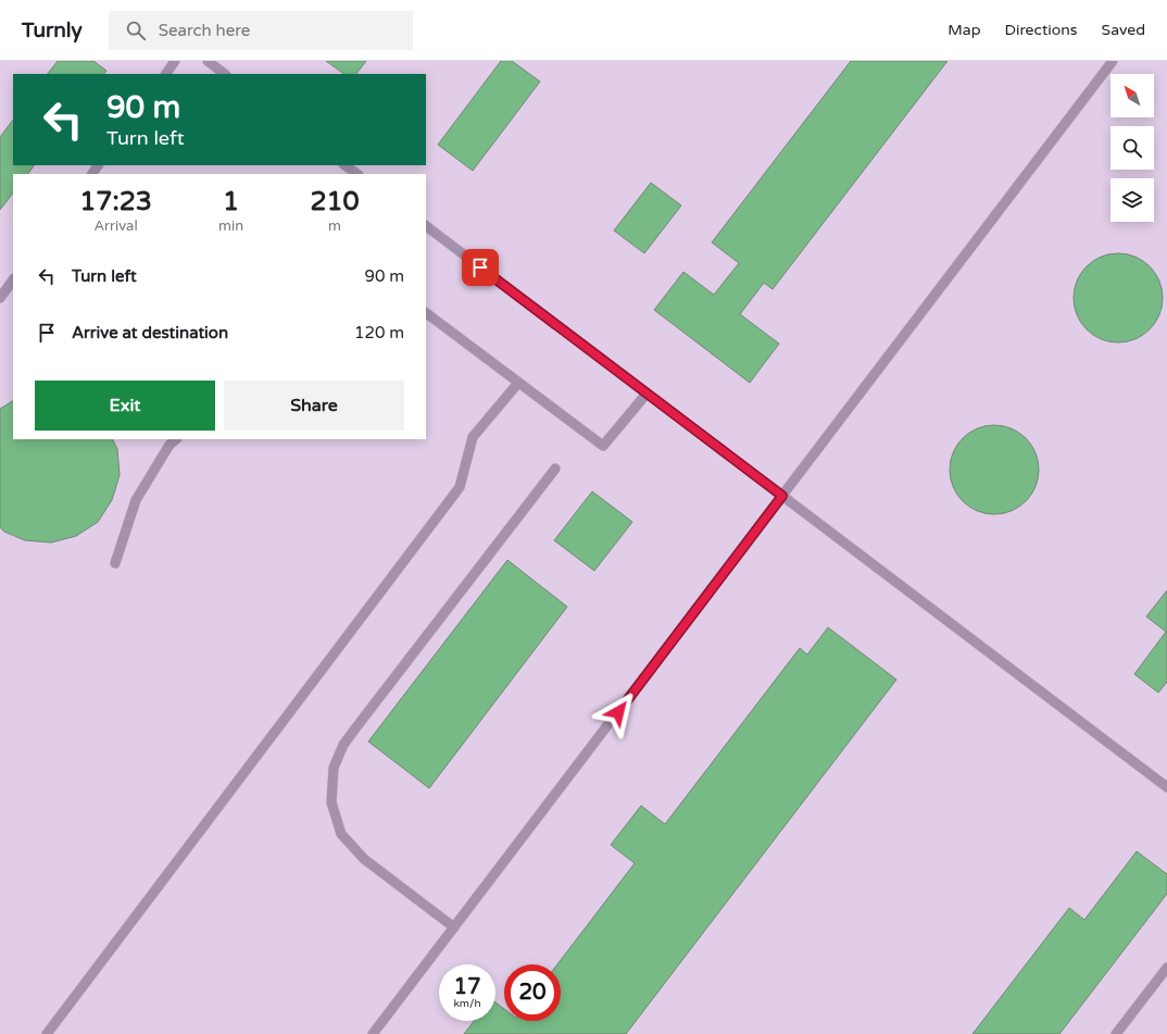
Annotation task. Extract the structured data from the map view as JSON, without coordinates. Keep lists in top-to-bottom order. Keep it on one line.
{"north":"top left","page":{"header":"Turnly","search":"Search here","nav":["Map","Directions","Saved"],"turn":["90 m","Turn left"],"eta":["17:23","Arrival","1","min","210","m"],"list":[{"name":"Turn left","value":"90 m"},{"name":"Arrive at destination","value":"120 m"}],"buttons":["Exit","Share"],"speed":"17 km/h","limit":"20"}}
